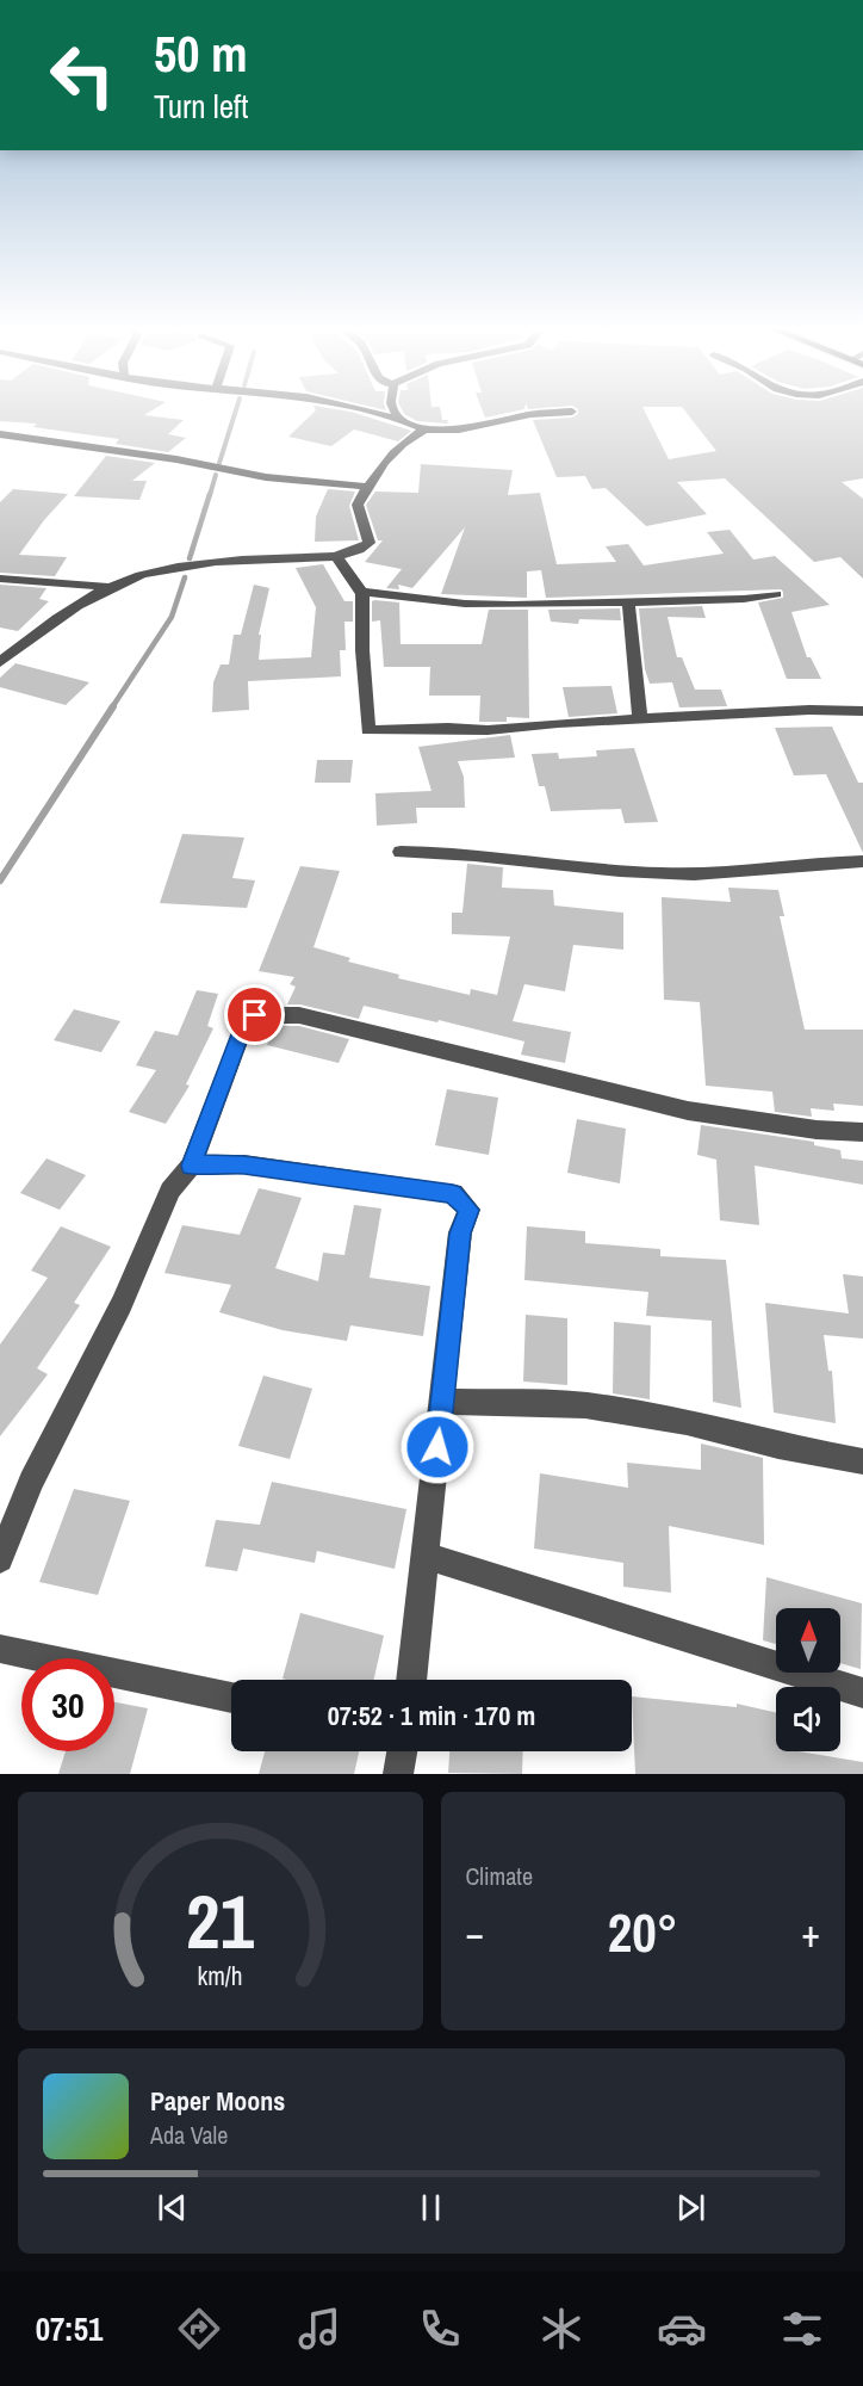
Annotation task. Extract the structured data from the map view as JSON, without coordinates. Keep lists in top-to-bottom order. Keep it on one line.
{"north":"top","page":{"turn":["50 m","Turn left"],"limit":"30","trip":"07:52 · 1 min · 170 m","tile":"Climate","heat":["−","20°","+"],"song":["Paper Moons","Ada Vale"],"tabs":"07:51","gauge":["21","km/h"]}}
